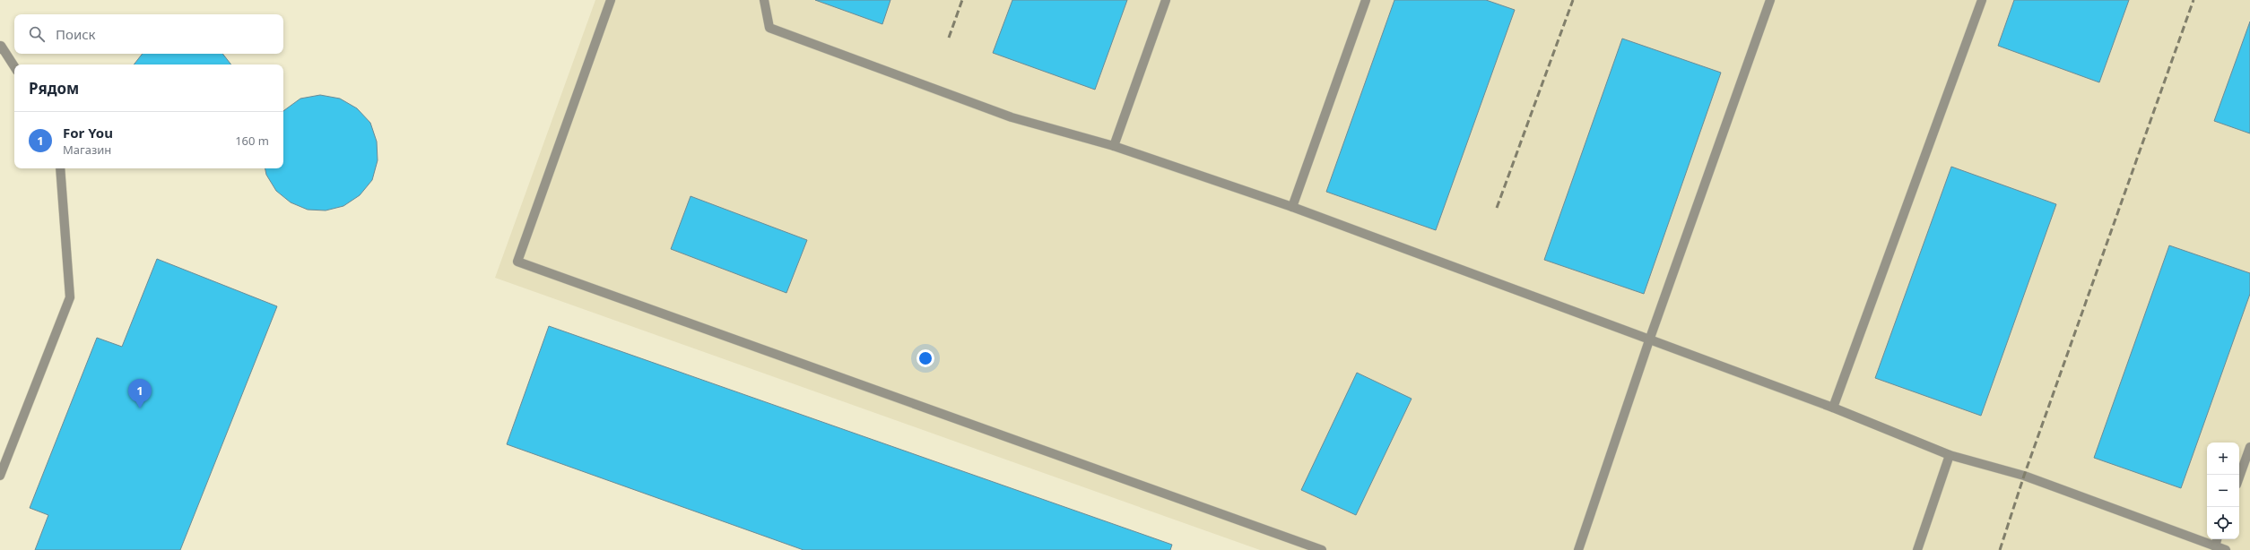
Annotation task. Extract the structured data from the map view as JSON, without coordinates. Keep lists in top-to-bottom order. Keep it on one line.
{"page":{"search":"Поиск","heading":"Рядом","list":[{"mark":"1","name":"For You","note":"Магазин","value":"160 m"}],"pins":"1","map_buttons":["+","−"]}}
